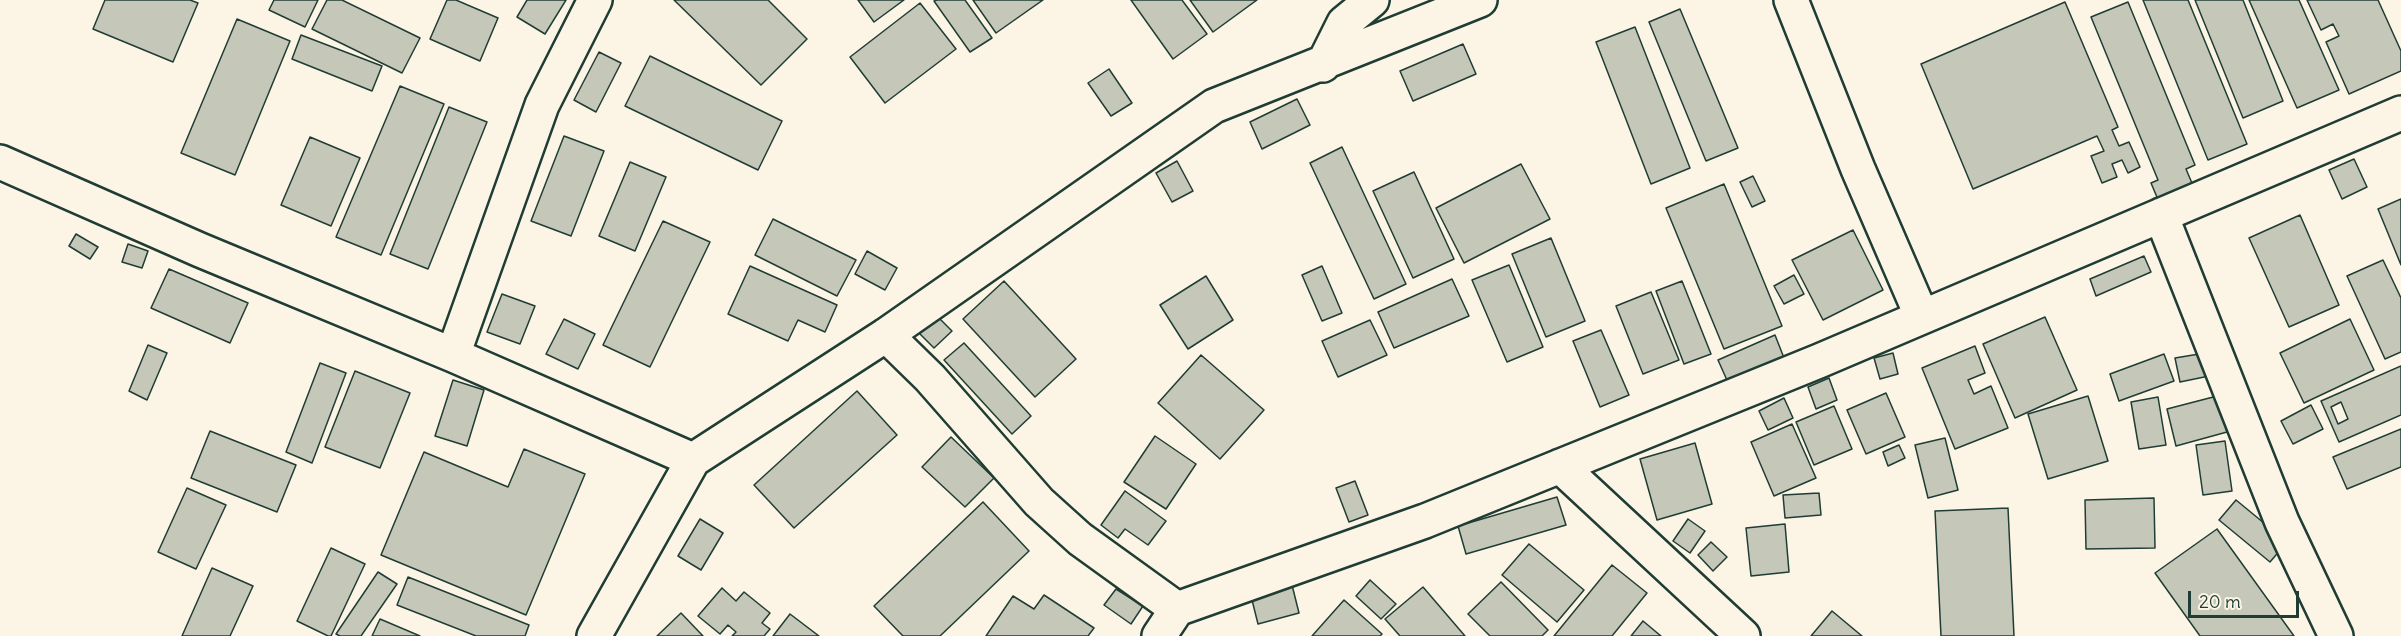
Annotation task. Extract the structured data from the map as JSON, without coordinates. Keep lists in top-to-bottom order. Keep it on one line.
{"scale_bar":"20 m"}
